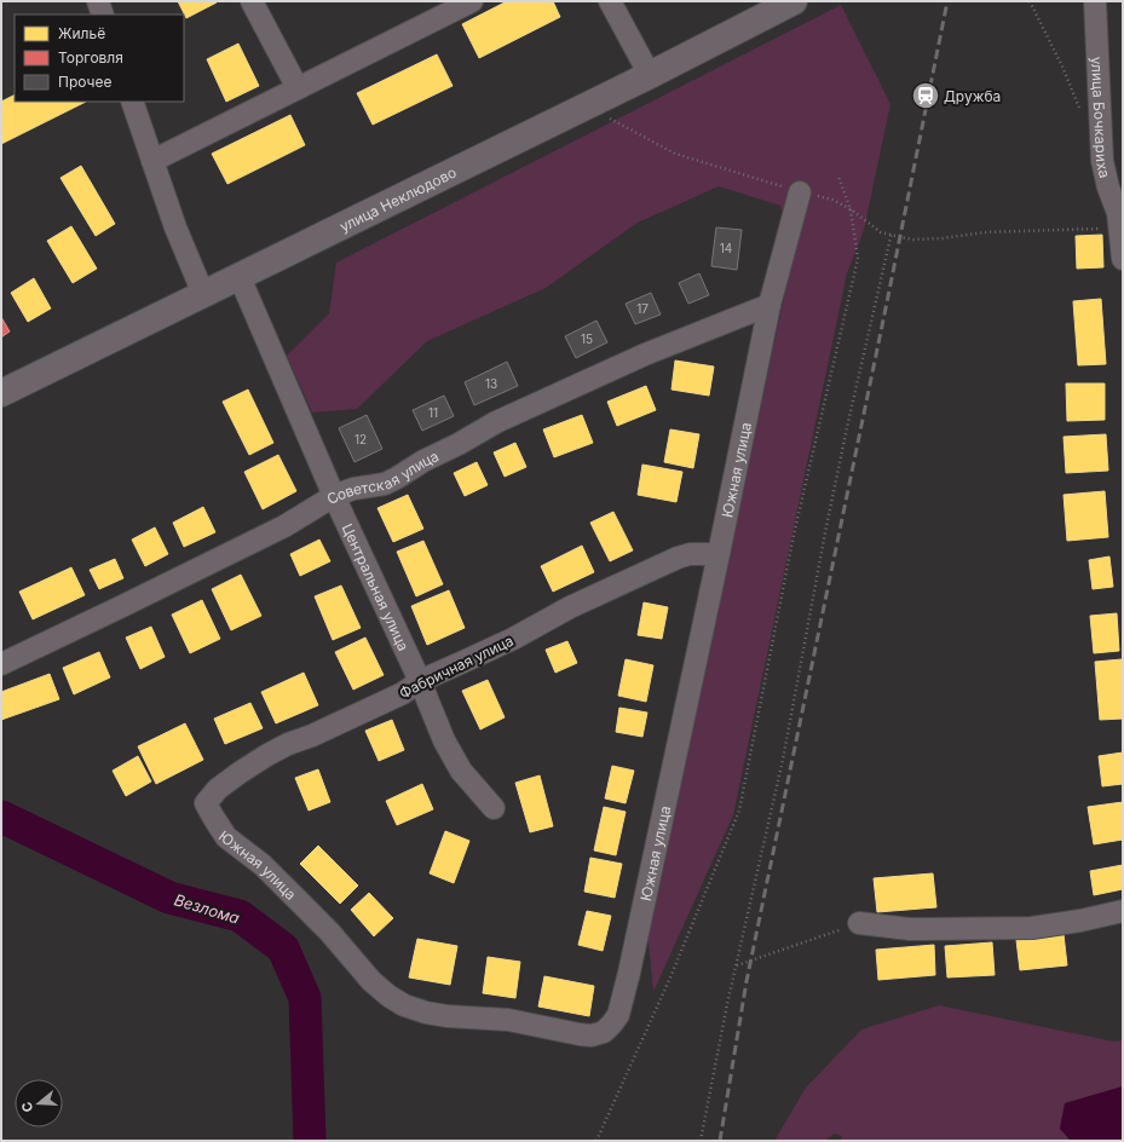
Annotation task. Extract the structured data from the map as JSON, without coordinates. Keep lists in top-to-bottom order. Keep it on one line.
{"streets":{"main road":["улица Неклюдово"],"street":["улица Бочкариха","Южная улица","Советская улица","Центральная улица","Фабричная улица"]},"crossings":[["улица Неклюдово","Центральная улица"],["Южная улица","Советская улица"],["Южная улица","Фабричная улица"],["Советская улица","Центральная улица"],["Центральная улица","Фабричная улица"]],"water":["Везлома"],"places":{"station":["Дружба"]},"house_numbers":["14","17","15","13","11","12"],"legend":["Жильё","Торговля","Прочее"],"north":"left"}
